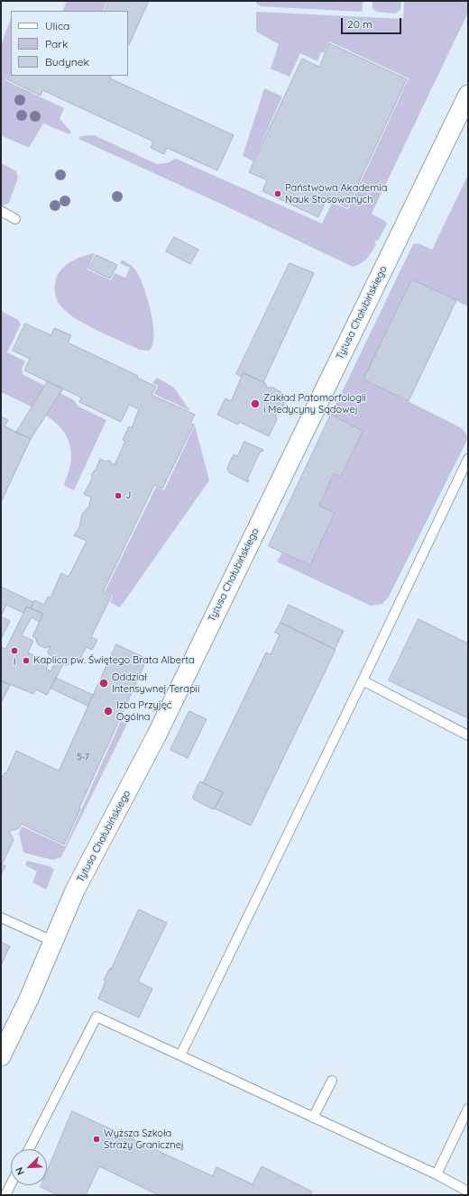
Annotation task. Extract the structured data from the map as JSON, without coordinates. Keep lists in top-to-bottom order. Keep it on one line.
{"streets":{"street":["Tytusa Chałubińskiego"]},"places":["Państwowa Akademia Nauk Stosowanych","Zakład Patomorfologii i Medycyny Sądowej","J","I","Kaplica pw. Świętego Brata Alberta","Oddział Intensywnej Terapii","Izba Przyjęć Ogólna","Wyższa Szkoła Straży Granicznej"],"house_numbers":["5-7"],"legend":["Ulica","Park","Budynek"],"scale_bar":"20 m","north":"bottom left"}
